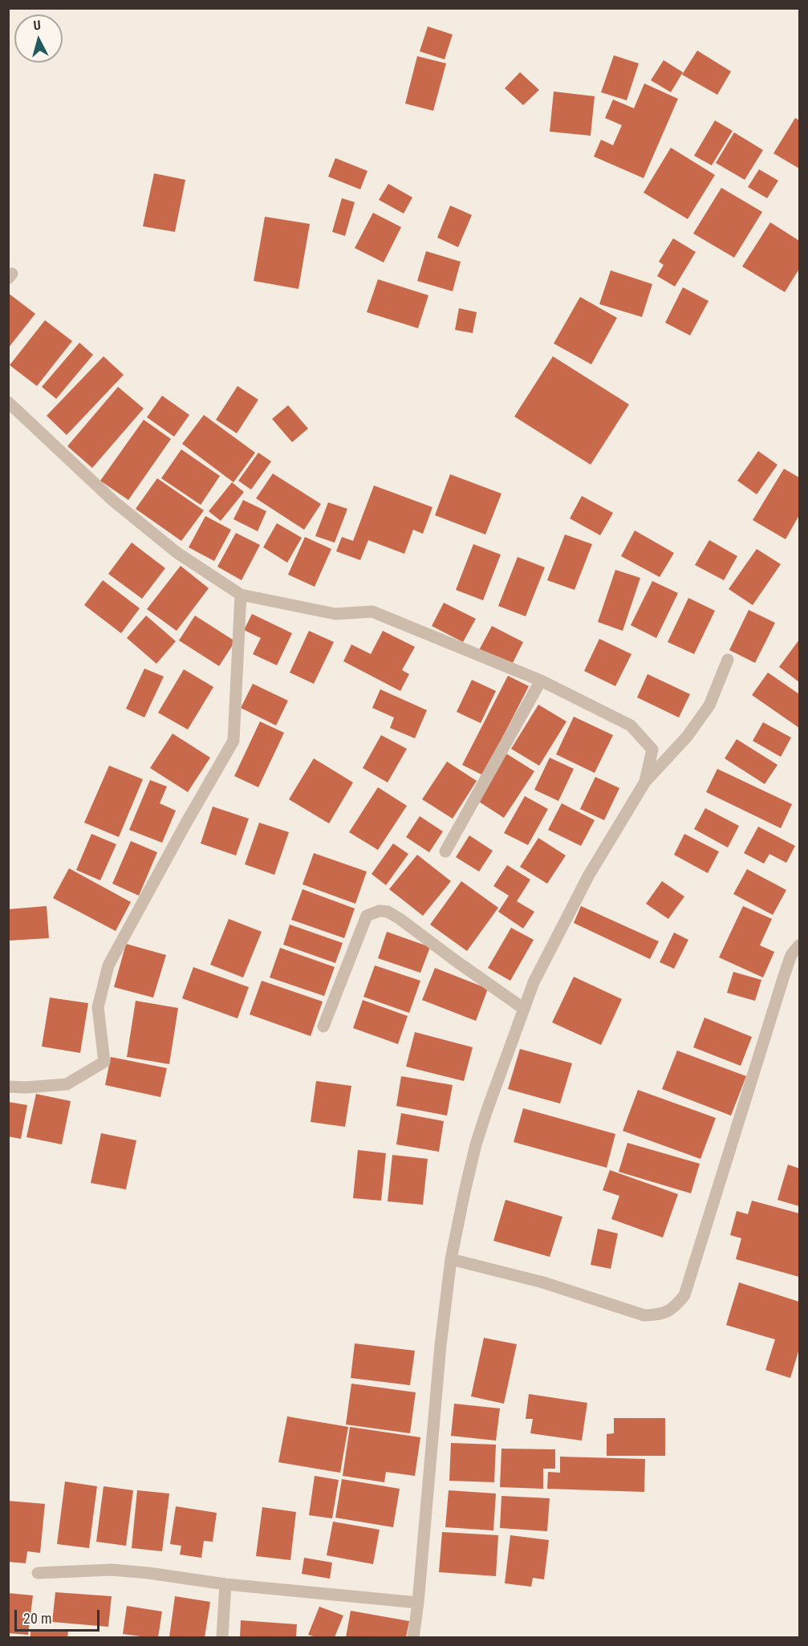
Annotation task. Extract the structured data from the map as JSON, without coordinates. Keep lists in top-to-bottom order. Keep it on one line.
{"scale_bar":"20 m","north":"top"}
